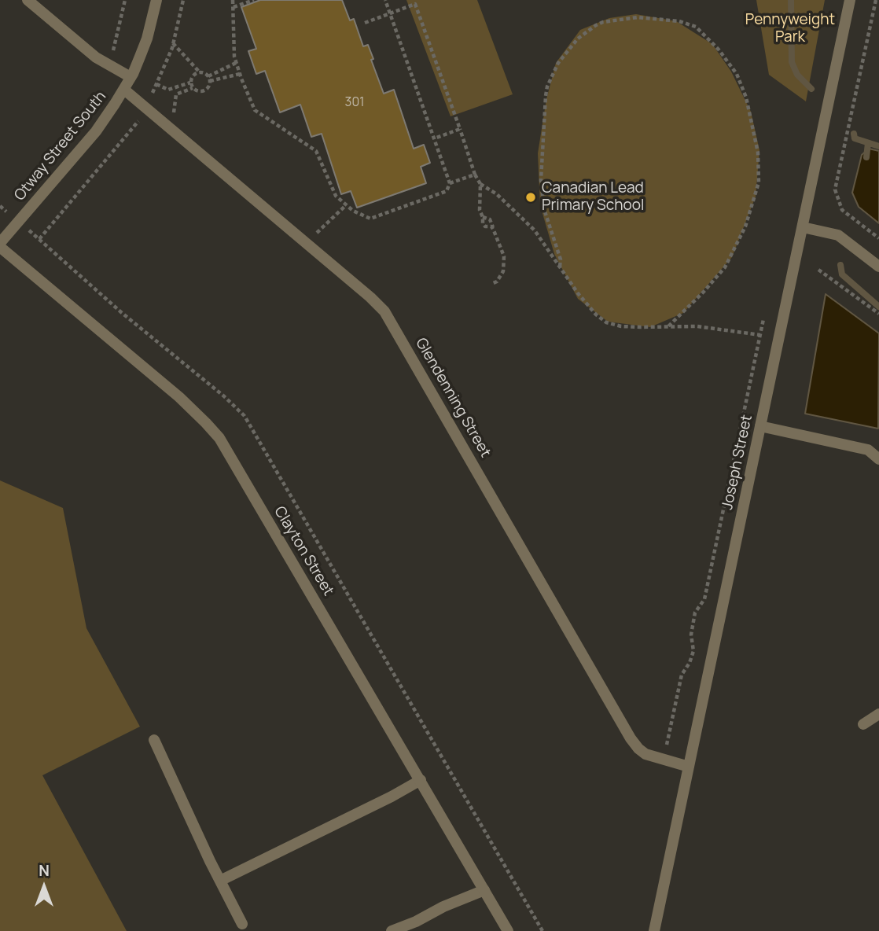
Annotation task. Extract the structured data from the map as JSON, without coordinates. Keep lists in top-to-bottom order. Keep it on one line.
{"streets":{"street":["Otway Street South","Glendenning Street","Joseph Street","Clayton Street"]},"crossings":[["Otway Street South","Glendenning Street"],["Otway Street South","Clayton Street"],["Glendenning Street","Joseph Street"]],"parks":["Pennyweight Park"],"places":["Canadian Lead Primary School"],"house_numbers":["301"],"north":"top"}
